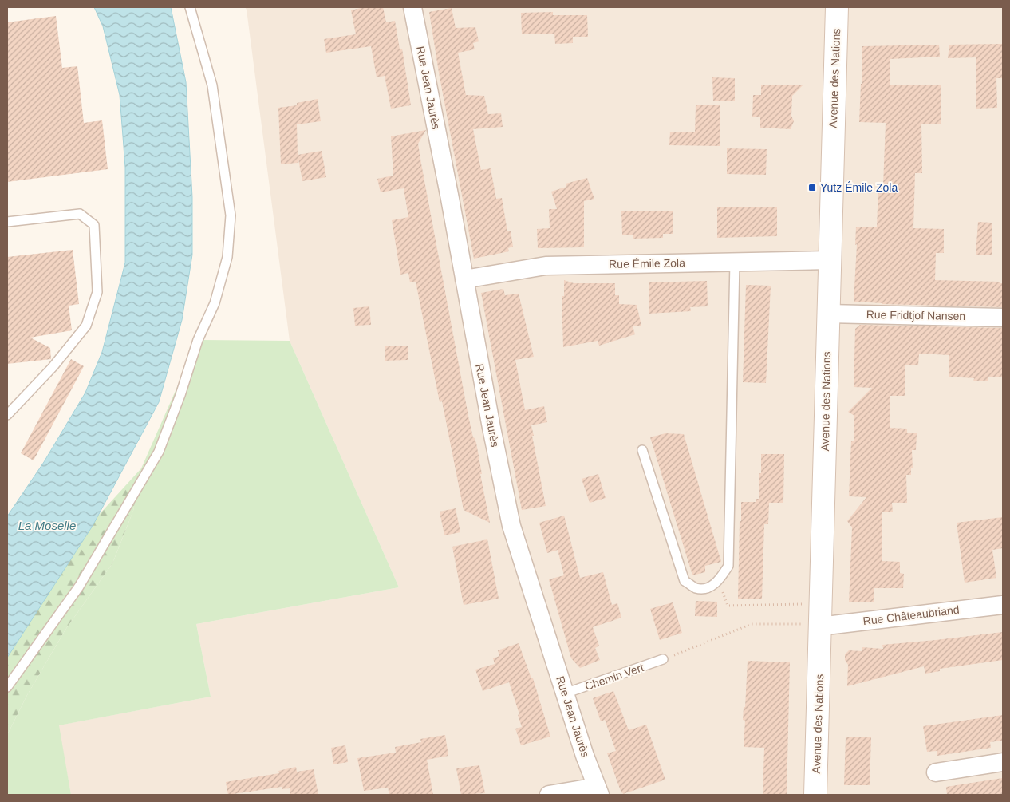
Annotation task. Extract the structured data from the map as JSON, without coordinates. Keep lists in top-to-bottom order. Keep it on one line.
{"streets":{"main road":["Avenue des Nations"],"street":["Rue Jean Jaurès","Rue Émile Zola","Rue Fridtjof Nansen","Rue Châteaubriand"],"lane":["Chemin Vert"]},"crossings":[["Avenue des Nations","Rue Émile Zola"],["Avenue des Nations","Rue Fridtjof Nansen"],["Avenue des Nations","Rue Châteaubriand"],["Rue Jean Jaurès","Rue Émile Zola"],["Rue Jean Jaurès","Chemin Vert"]],"water":["La Moselle"],"places":{"transit":["Yutz Émile Zola"]}}
